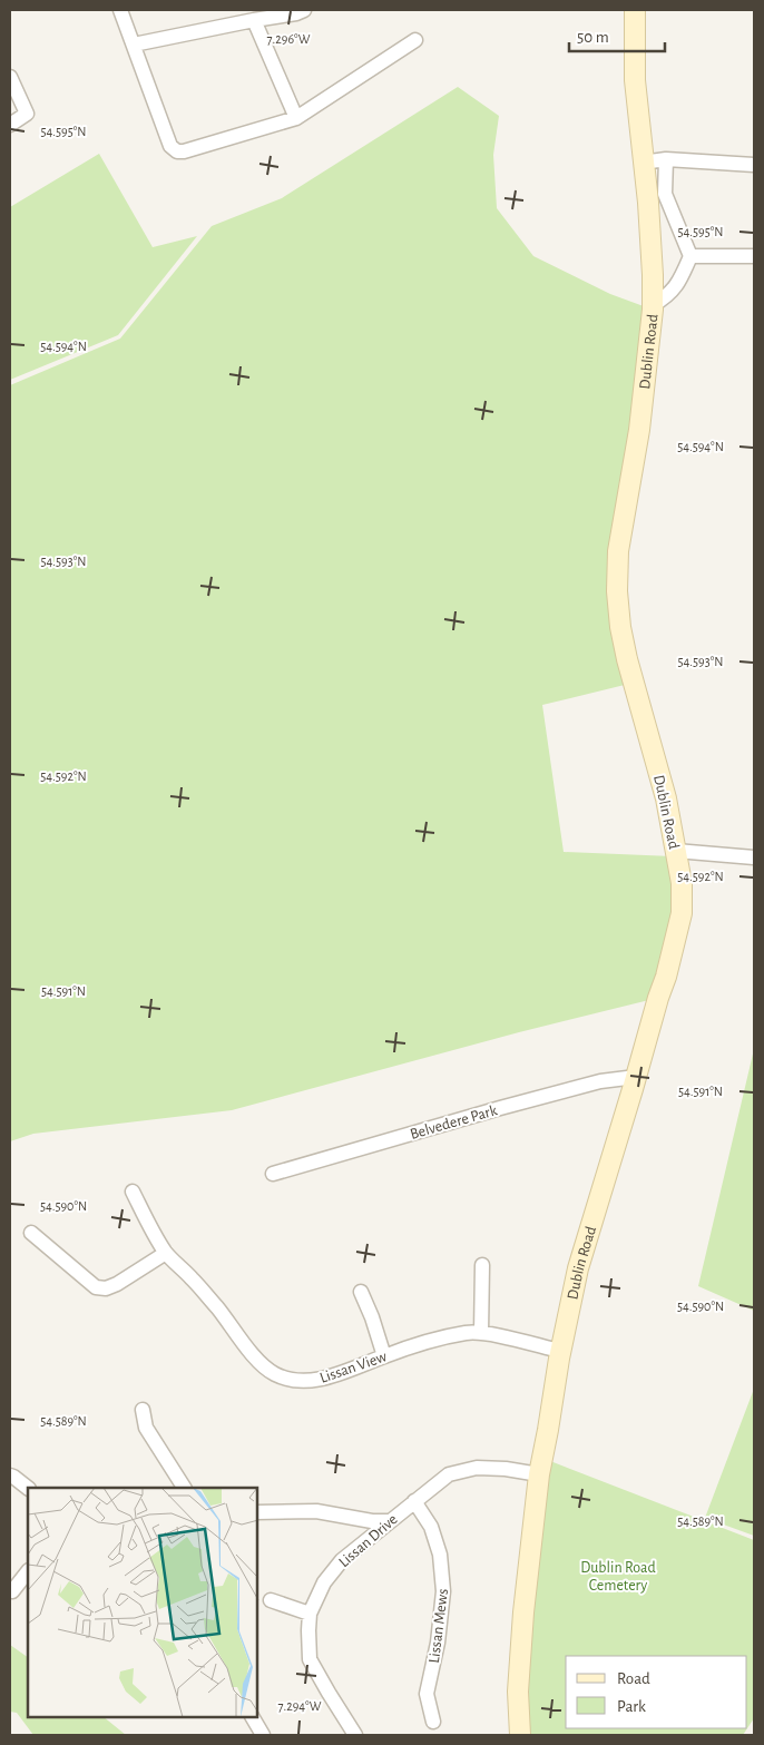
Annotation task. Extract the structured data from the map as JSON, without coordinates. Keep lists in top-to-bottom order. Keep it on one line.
{"streets":{"street":["Dublin Road","Belvedere Park","Lissan View","Lissan Drive","Lissan Mews"]},"crossings":[["Dublin Road","Belvedere Park"],["Dublin Road","Lissan View"],["Dublin Road","Lissan Drive"],["Lissan Drive","Lissan Mews"]],"parks":["Dublin Road Cemetery"],"legend":["Road","Park"],"scale_bar":"50 m","coordinates":["7.296°W","54.595°N","54.594°N","54.593°N","54.592°N","54.591°N","54.590°N","54.589°N","7.294°W"]}
